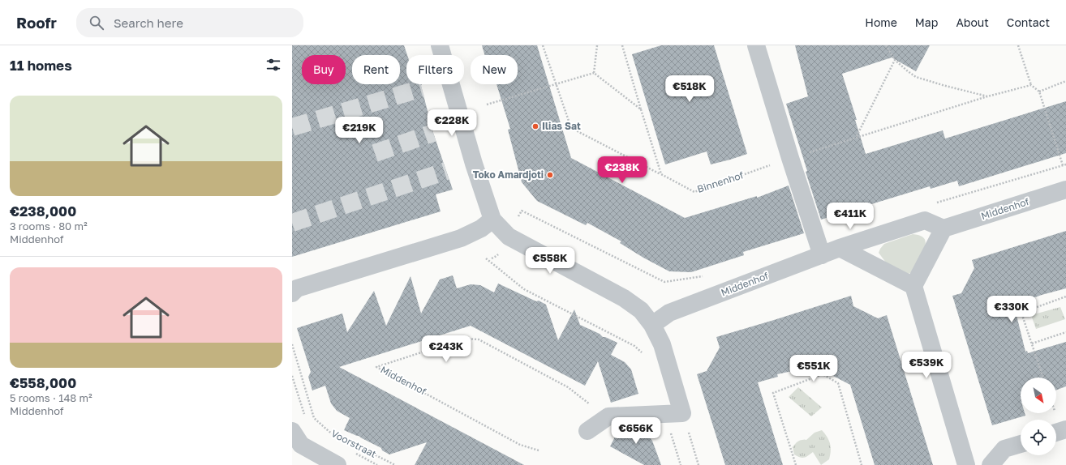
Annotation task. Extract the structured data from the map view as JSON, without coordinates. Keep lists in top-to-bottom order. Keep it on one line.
{"streets":{"street":["Middenhof"],"path":["Binnenhof","Voorstraat"]},"places":["Ilias Sat","Toko Amardjoti"],"north":"bottom right","page":{"header":"Roofr","search":"Search here","nav":["Home","Map","About","Contact"],"heading":"11 homes","chip":["Buy","Rent","Filters","New"],"price":["€518K","€228K","€219K","€238K","€411K","€558K","€330K","€243K","€539K","€551K","€656K"],"list":[{"name":"€238,000","note":"3 rooms · 80 m² · Middenhof"},{"name":"€558,000","note":"5 rooms · 148 m² · Middenhof"}]}}
